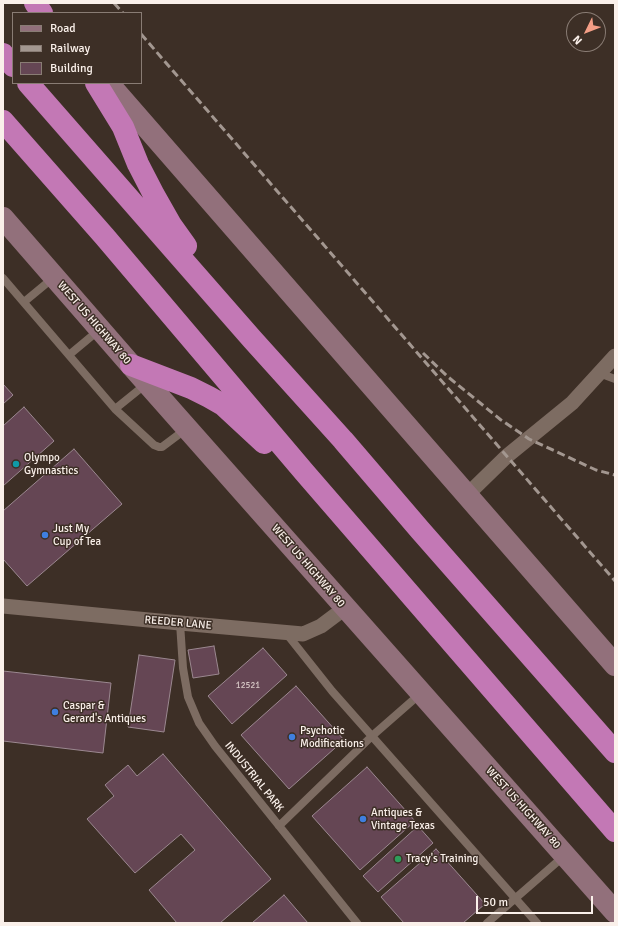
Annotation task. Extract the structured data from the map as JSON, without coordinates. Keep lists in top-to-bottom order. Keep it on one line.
{"streets":{"main road":["WEST US HIGHWAY 80"],"street":["REEDER LANE"],"lane":["INDUSTRIAL PARK"]},"crossings":[["WEST US HIGHWAY 80","REEDER LANE"],["REEDER LANE","INDUSTRIAL PARK"]],"places":["Olympo Gymnastics","Just My Cup of Tea","Caspar & Gerard's Antiques","Psychotic Modifications","Antiques & Vintage Texas","Tracy's Training"],"house_numbers":["12521"],"legend":["Road","Railway","Building"],"scale_bar":"50 m","north":"bottom left"}
